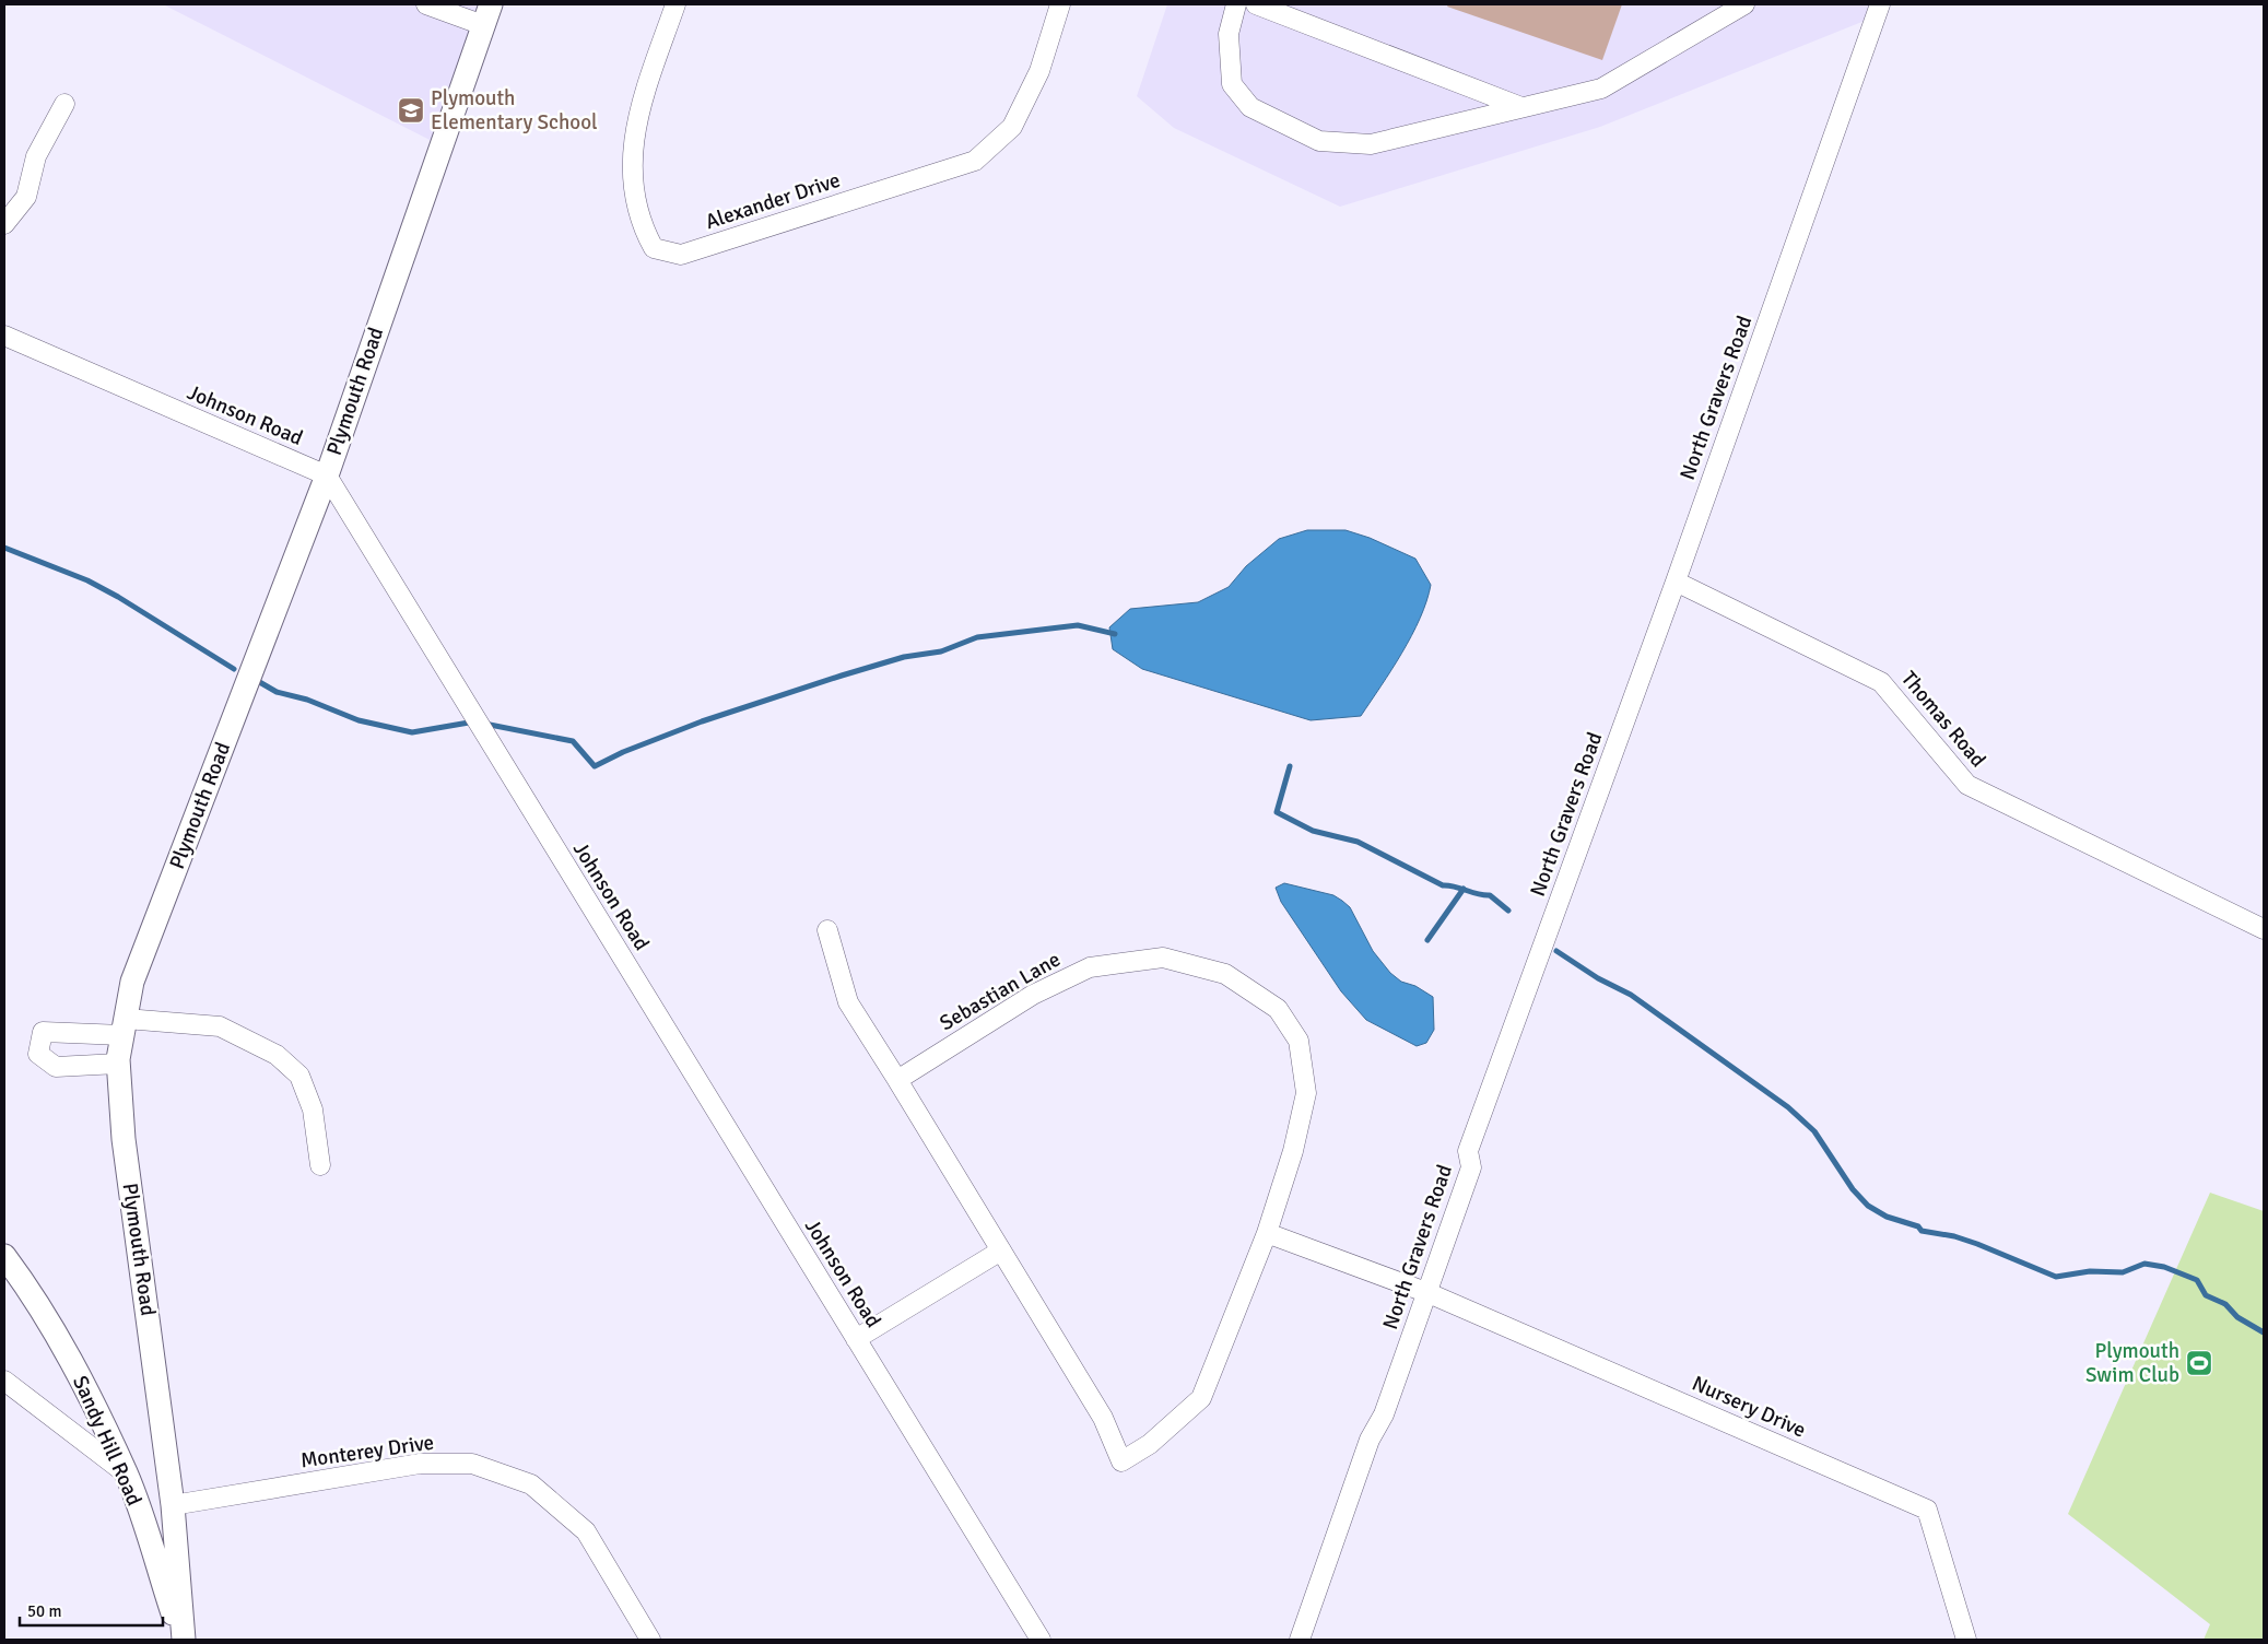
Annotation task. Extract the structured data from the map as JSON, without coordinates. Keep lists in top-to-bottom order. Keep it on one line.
{"streets":{"main road":["Plymouth Road","Sandy Hill Road"],"street":["Alexander Drive","North Gravers Road","Johnson Road","Thomas Road","Sebastian Lane","Nursery Drive","Monterey Drive"]},"crossings":[["Plymouth Road","Johnson Road"],["Plymouth Road","Sandy Hill Road"],["Plymouth Road","Monterey Drive"],["North Gravers Road","Thomas Road"],["North Gravers Road","Nursery Drive"]],"places":{"school or university":["Plymouth Elementary School"],"sports":["Plymouth Swim Club"]},"scale_bar":"50 m"}
